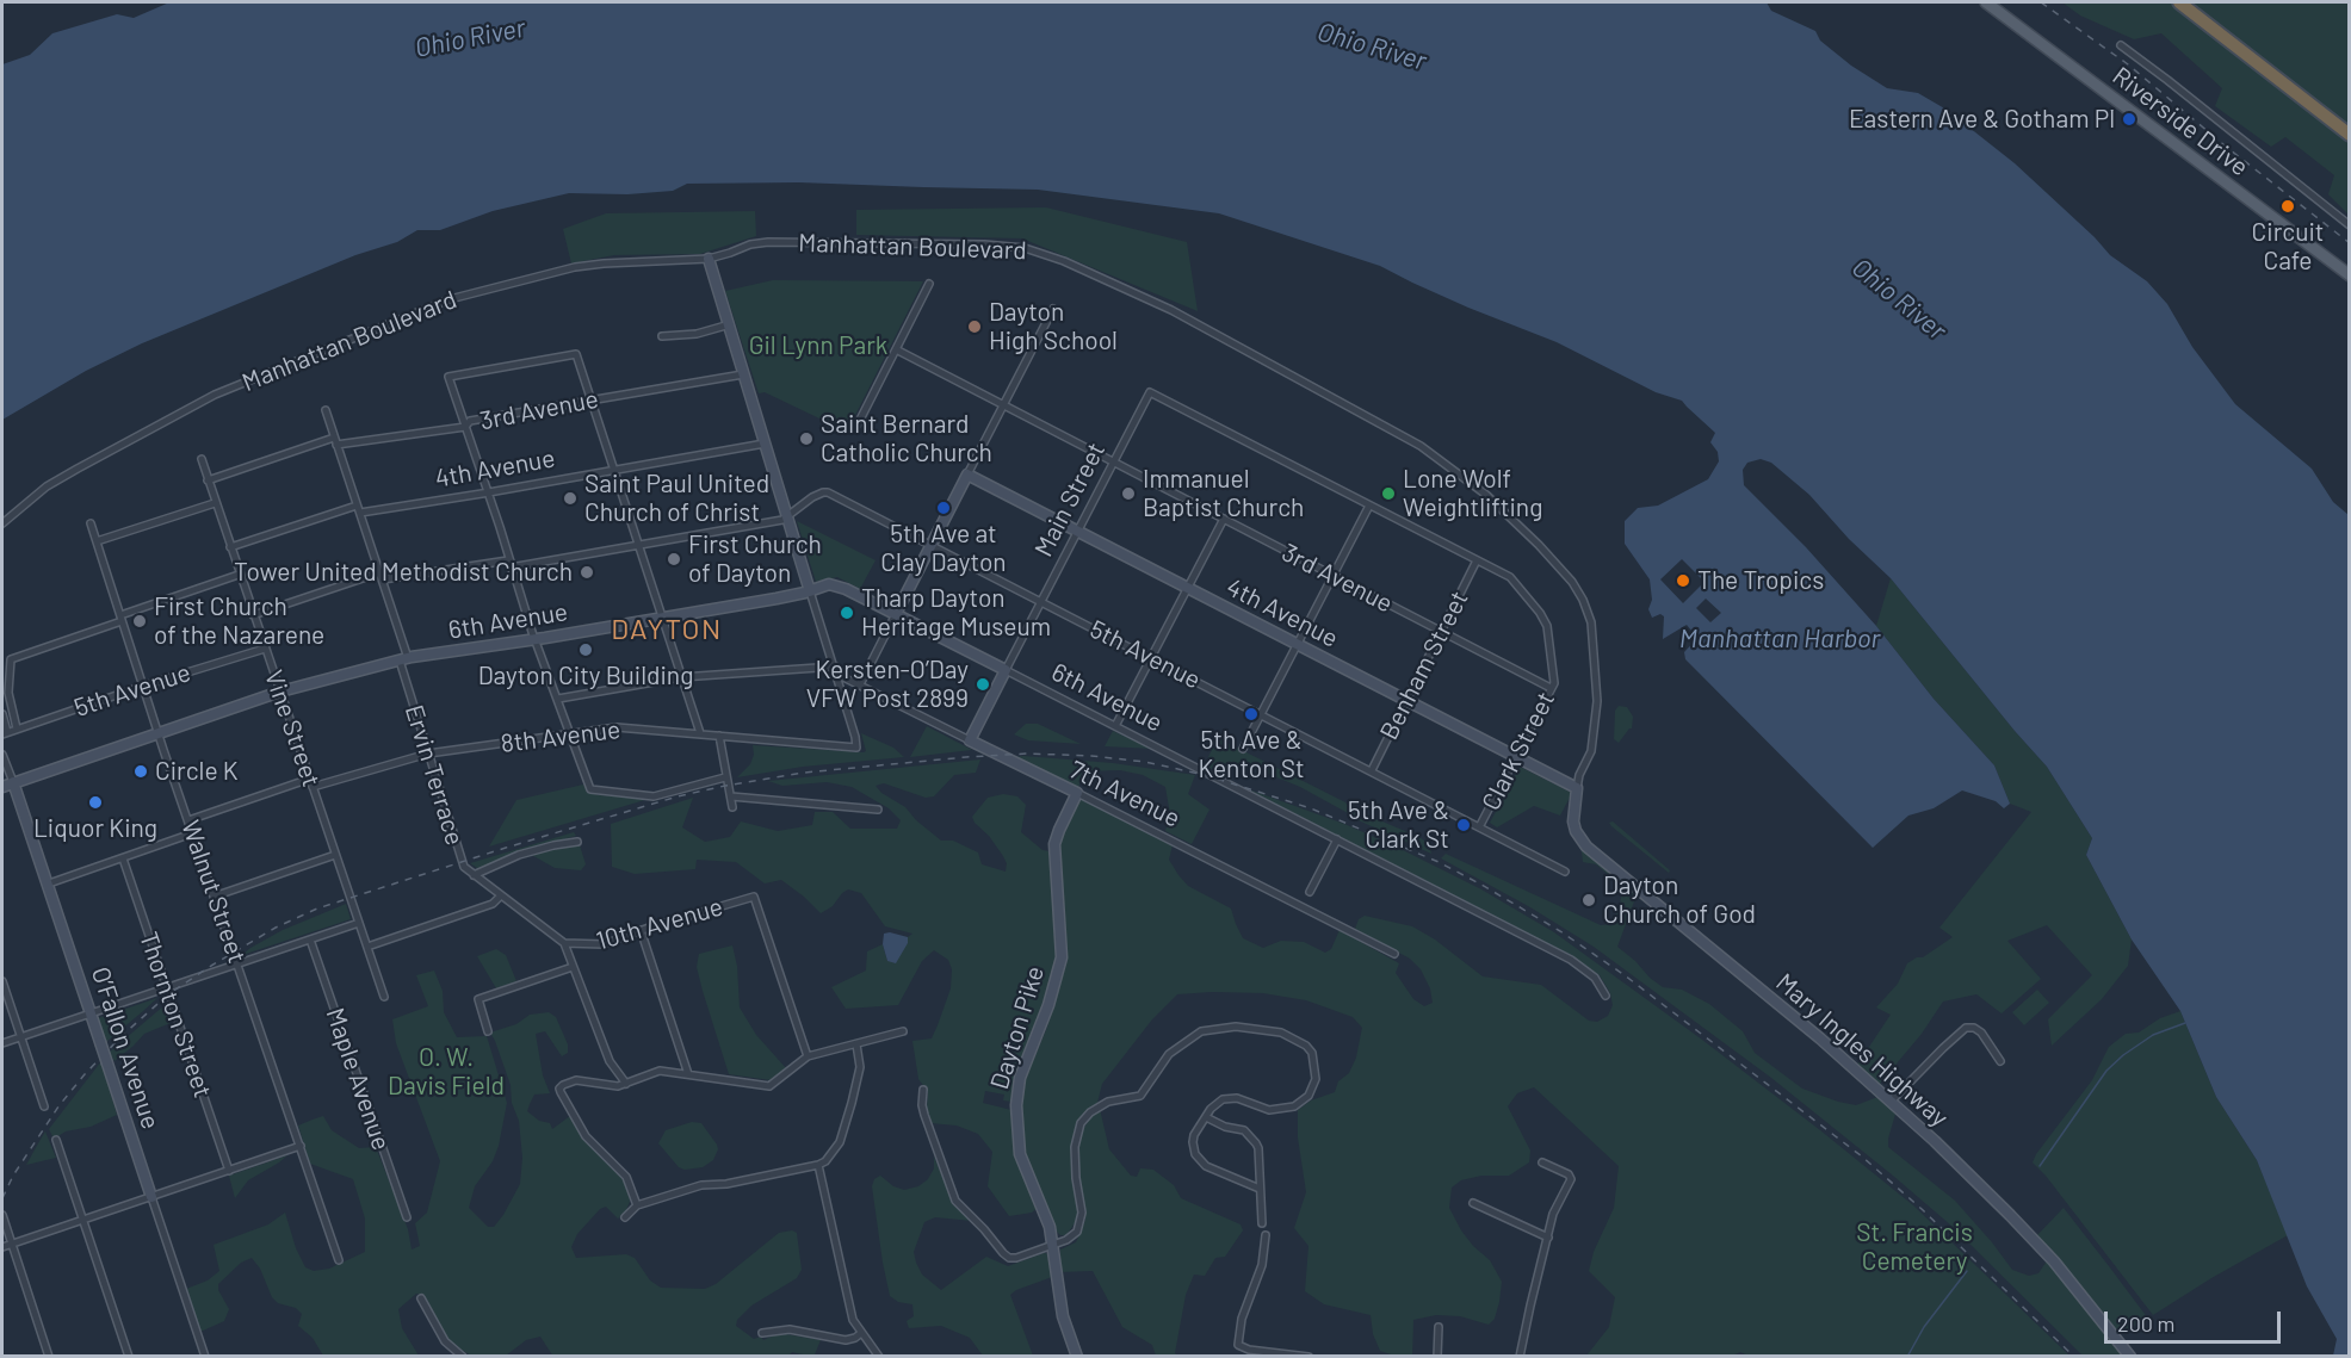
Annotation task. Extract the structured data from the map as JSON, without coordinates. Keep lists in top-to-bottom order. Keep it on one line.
{"streets":{"main road":["Riverside Drive"],"street":["Manhattan Boulevard","3rd Avenue","4th Avenue","Main Street","6th Avenue","5th Avenue","Benham Street","Vine Street","8th Avenue","Clark Street","Ervin Terrace","7th Avenue","Walnut Street","10th Avenue","Thornton Street","Dayton Pike","O’Fallon Avenue","Mary Ingles Highway","Maple Avenue"]},"crossings":[["Manhattan Boulevard","4th Avenue"],["Manhattan Boulevard","Mary Ingles Highway"],["3rd Avenue","Main Street"],["3rd Avenue","Benham Street"],["3rd Avenue","Clark Street"],["3rd Avenue","Ervin Terrace"],["4th Avenue","Main Street"],["4th Avenue","Benham Street"],["4th Avenue","Vine Street"],["4th Avenue","Clark Street"],["4th Avenue","Ervin Terrace"],["4th Avenue","Mary Ingles Highway"],["Main Street","6th Avenue"],["Main Street","5th Avenue"],["Main Street","7th Avenue"],["6th Avenue","Vine Street"],["6th Avenue","Ervin Terrace"],["6th Avenue","Walnut Street"],["6th Avenue","O’Fallon Avenue"],["5th Avenue","Benham Street"],["5th Avenue","Vine Street"],["5th Avenue","Clark Street"],["5th Avenue","Ervin Terrace"],["5th Avenue","Walnut Street"],["Benham Street","Clark Street"],["Vine Street","8th Avenue"],["8th Avenue","Ervin Terrace"],["8th Avenue","7th Avenue"],["8th Avenue","Walnut Street"],["Ervin Terrace","10th Avenue"],["7th Avenue","Dayton Pike"]],"districts":["DAYTON"],"water":["Ohio River","Manhattan Harbor"],"parks":["Gil Lynn Park","O. W. Davis Field","St. Francis Cemetery"],"places":["Eastern Ave & Gotham Pl","Circuit Cafe","Dayton High School","Saint Bernard Catholic Church","Immanuel Baptist Church","Lone Wolf Weightlifting","Saint Paul United Church of Christ","5th Ave at Clay Dayton","First Church of Dayton","Tower United Methodist Church","The Tropics","Tharp Dayton Heritage Museum","First Church of the Nazarene","Dayton City Building","Kersten-O’Day VFW Post 2899","5th Ave & Kenton St","Circle K","Liquor King","5th Ave & Clark St","Dayton Church of God"],"scale_bar":"200 m"}
